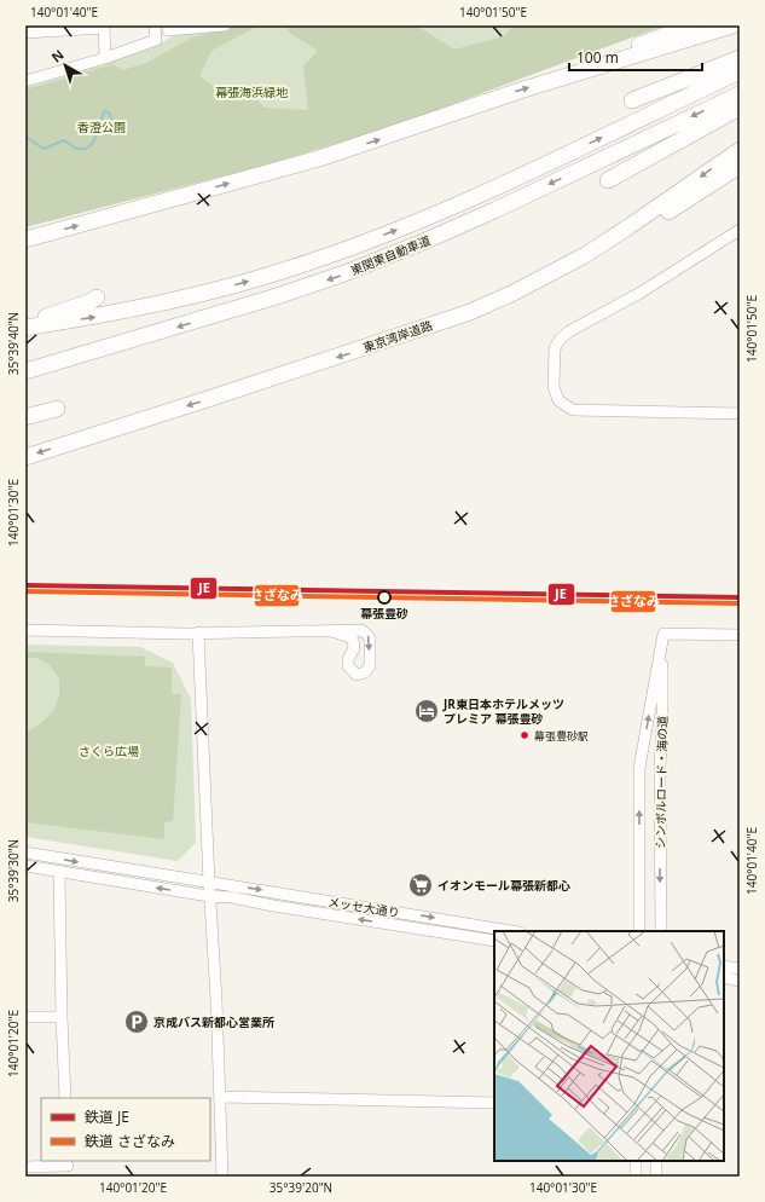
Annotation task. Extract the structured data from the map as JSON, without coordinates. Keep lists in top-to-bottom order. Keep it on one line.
{"streets":{"highway":["東関東自動車道","東京湾岸道路"],"street":["シンボルロード・海の道","メッセ大通り"]},"parks":["幕張海浜緑地","香澄公園","さくら広場"],"places":{"other":["幕張豊砂","幕張豊砂駅"],"hotel":["JR東日本ホテルメッツ プレミア 幕張豊砂"],"supermarket":["イオンモール幕張新都心"],"parking":["京成バス新都心営業所"]},"lines":["rail line JE","rail line さざなみ"],"legend":["鉄道 JE","鉄道 さざなみ"],"scale_bar":"100 m","north":"top left","coordinates":["140°01'40\"E","140°01'50\"E","35°39'40\"N","140°01'30\"E","35°39'30\"N","140°01'20\"E","35°39'20\"N"]}
